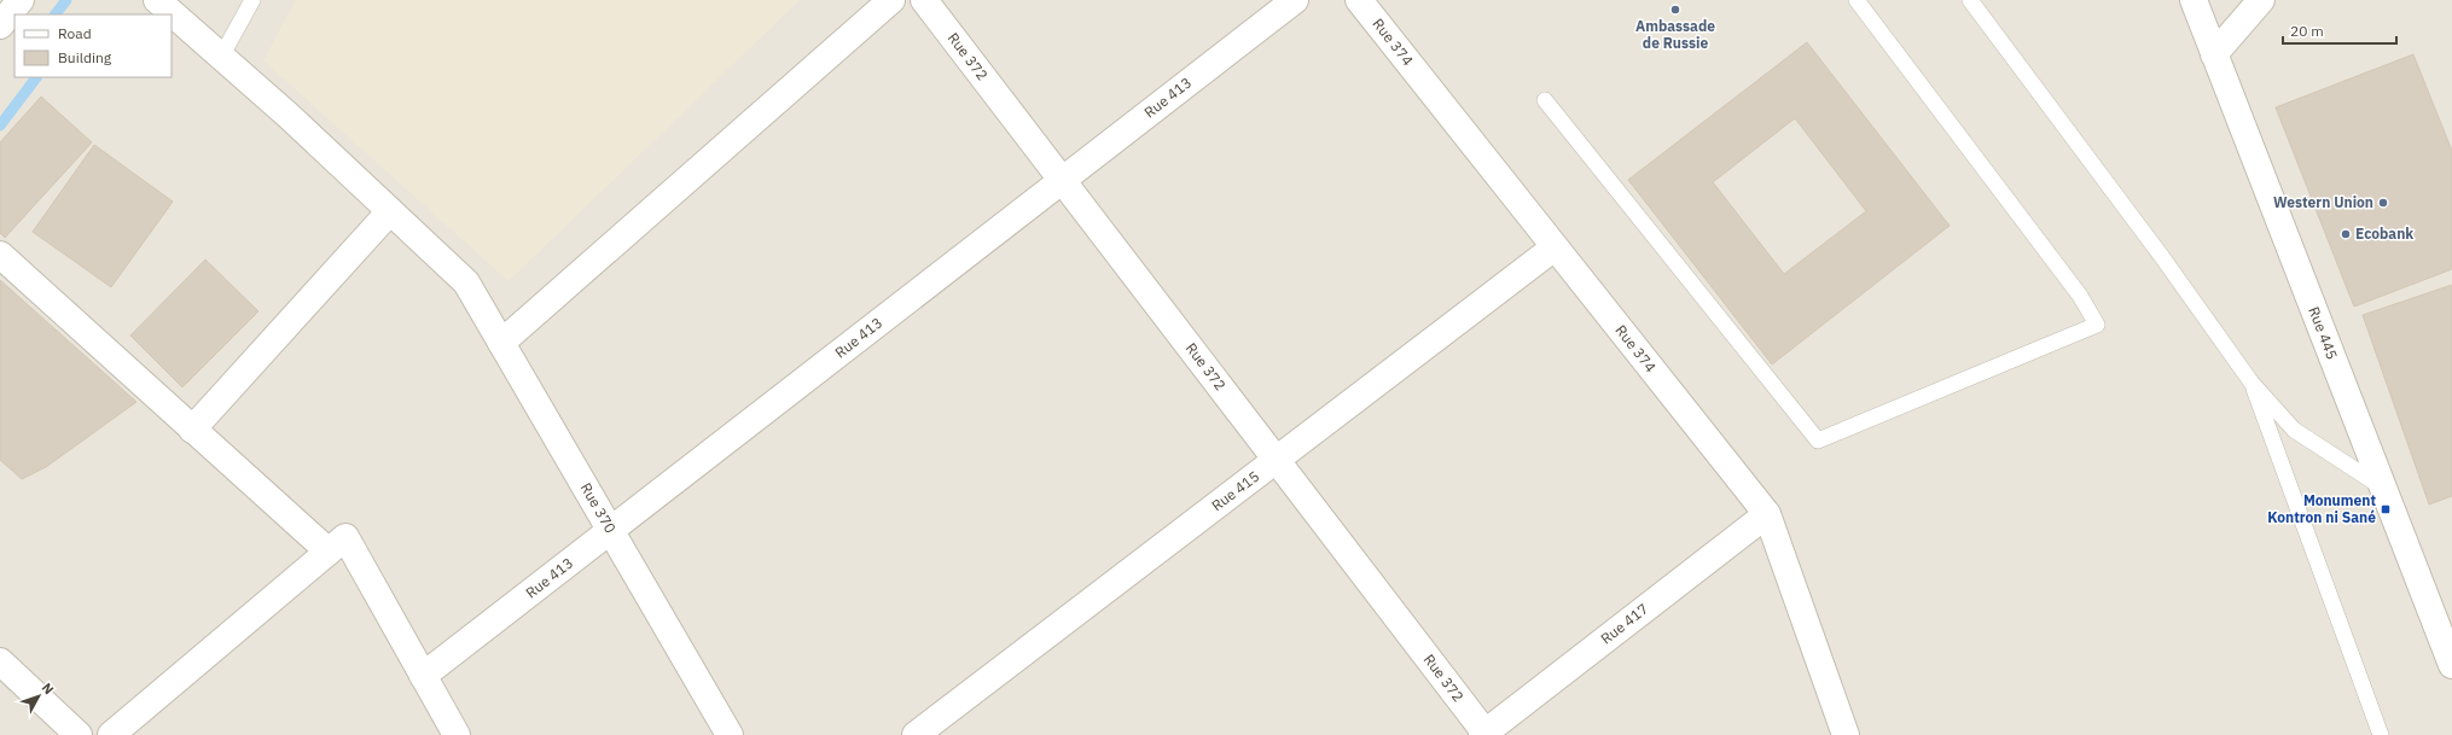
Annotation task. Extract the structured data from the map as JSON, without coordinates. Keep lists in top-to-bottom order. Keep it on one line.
{"streets":{"street":["Rue 374","Rue 372","Rue 413","Rue 445","Rue 415","Rue 370","Rue 417"]},"crossings":[["Rue 374","Rue 415"],["Rue 374","Rue 417"],["Rue 372","Rue 413"],["Rue 372","Rue 415"],["Rue 372","Rue 417"],["Rue 413","Rue 370"]],"places":{"other":["Ambassade de Russie","Western Union","Ecobank"],"transit":["Monument Kontron ni Sané"]},"legend":["Road","Building"],"scale_bar":"20 m","north":"top right"}
